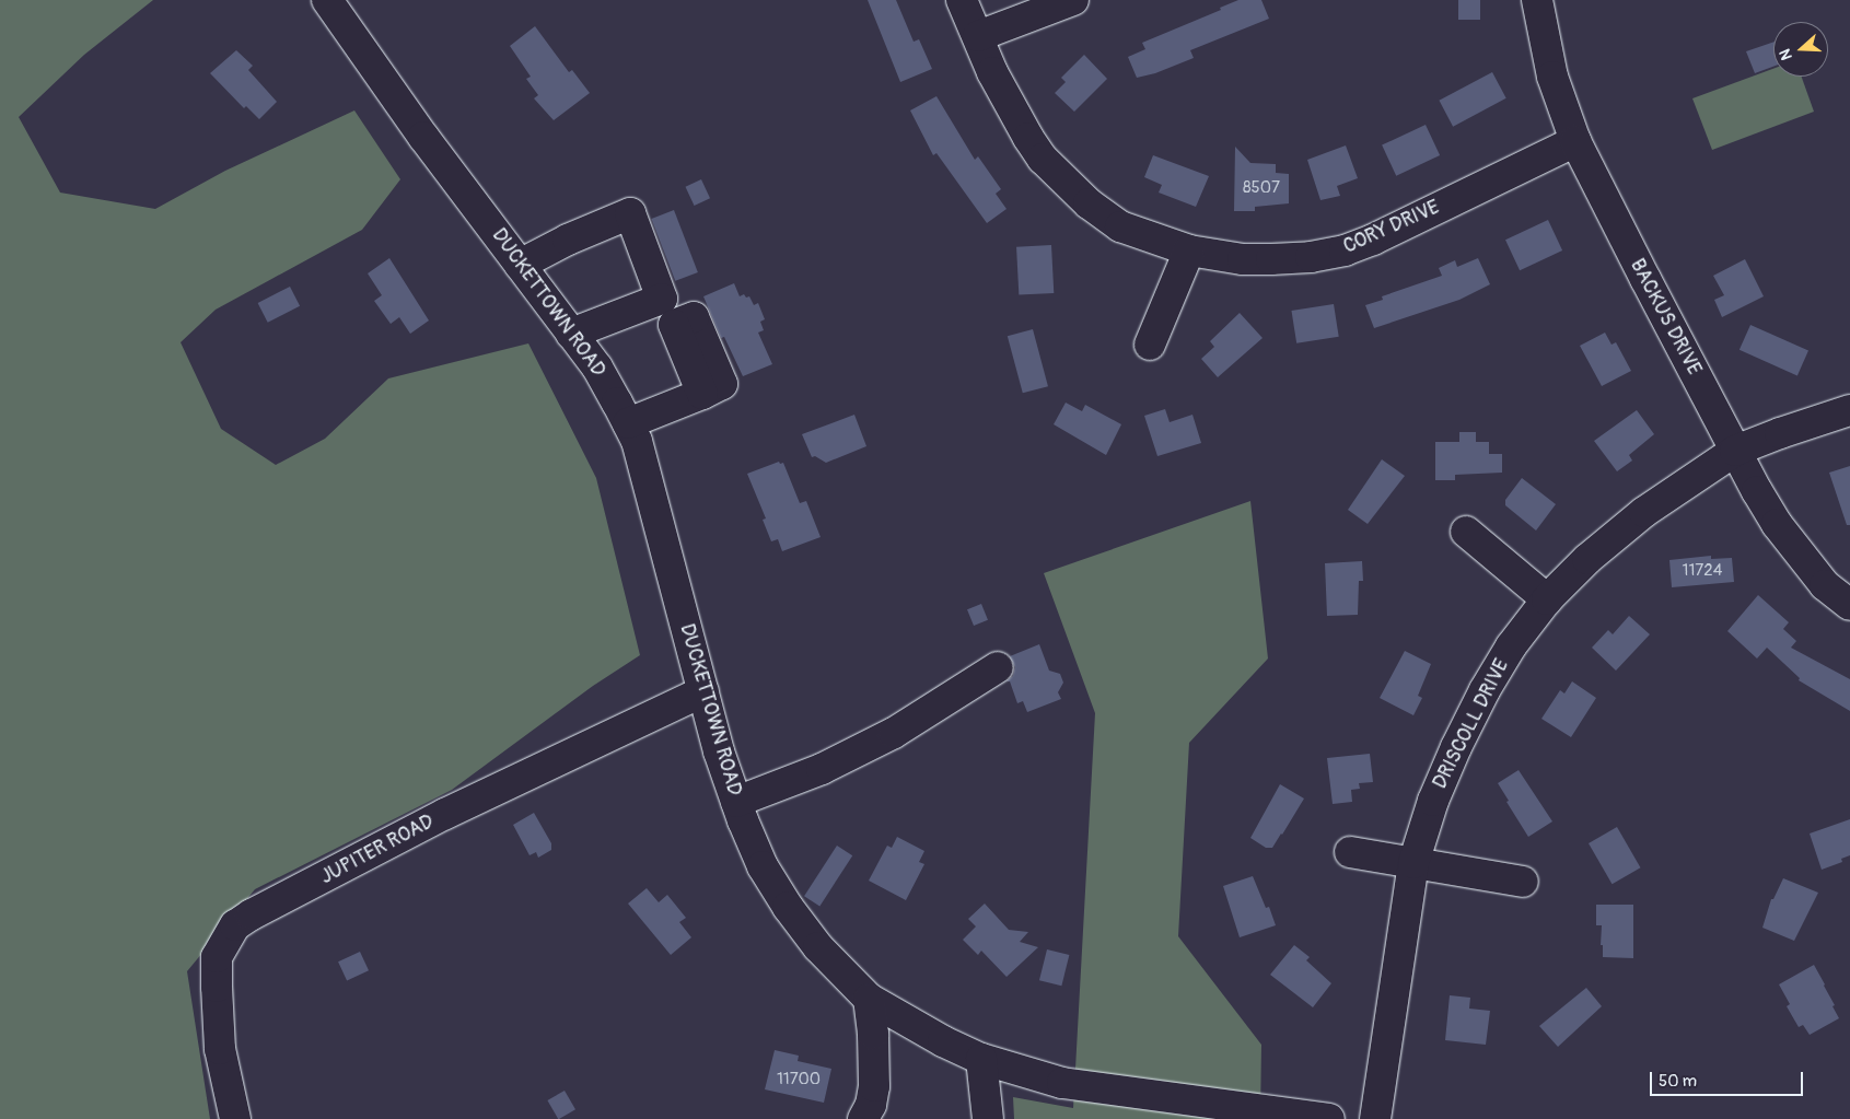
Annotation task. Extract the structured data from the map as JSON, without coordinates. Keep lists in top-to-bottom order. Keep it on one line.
{"streets":{"street":["CORY DRIVE","DUCKETTOWN ROAD","BACKUS DRIVE","DRISCOLL DRIVE","JUPITER ROAD"]},"crossings":[["CORY DRIVE","BACKUS DRIVE"],["DUCKETTOWN ROAD","JUPITER ROAD"],["BACKUS DRIVE","DRISCOLL DRIVE"]],"house_numbers":["8507","11724","11700"],"scale_bar":"50 m","north":"left"}
